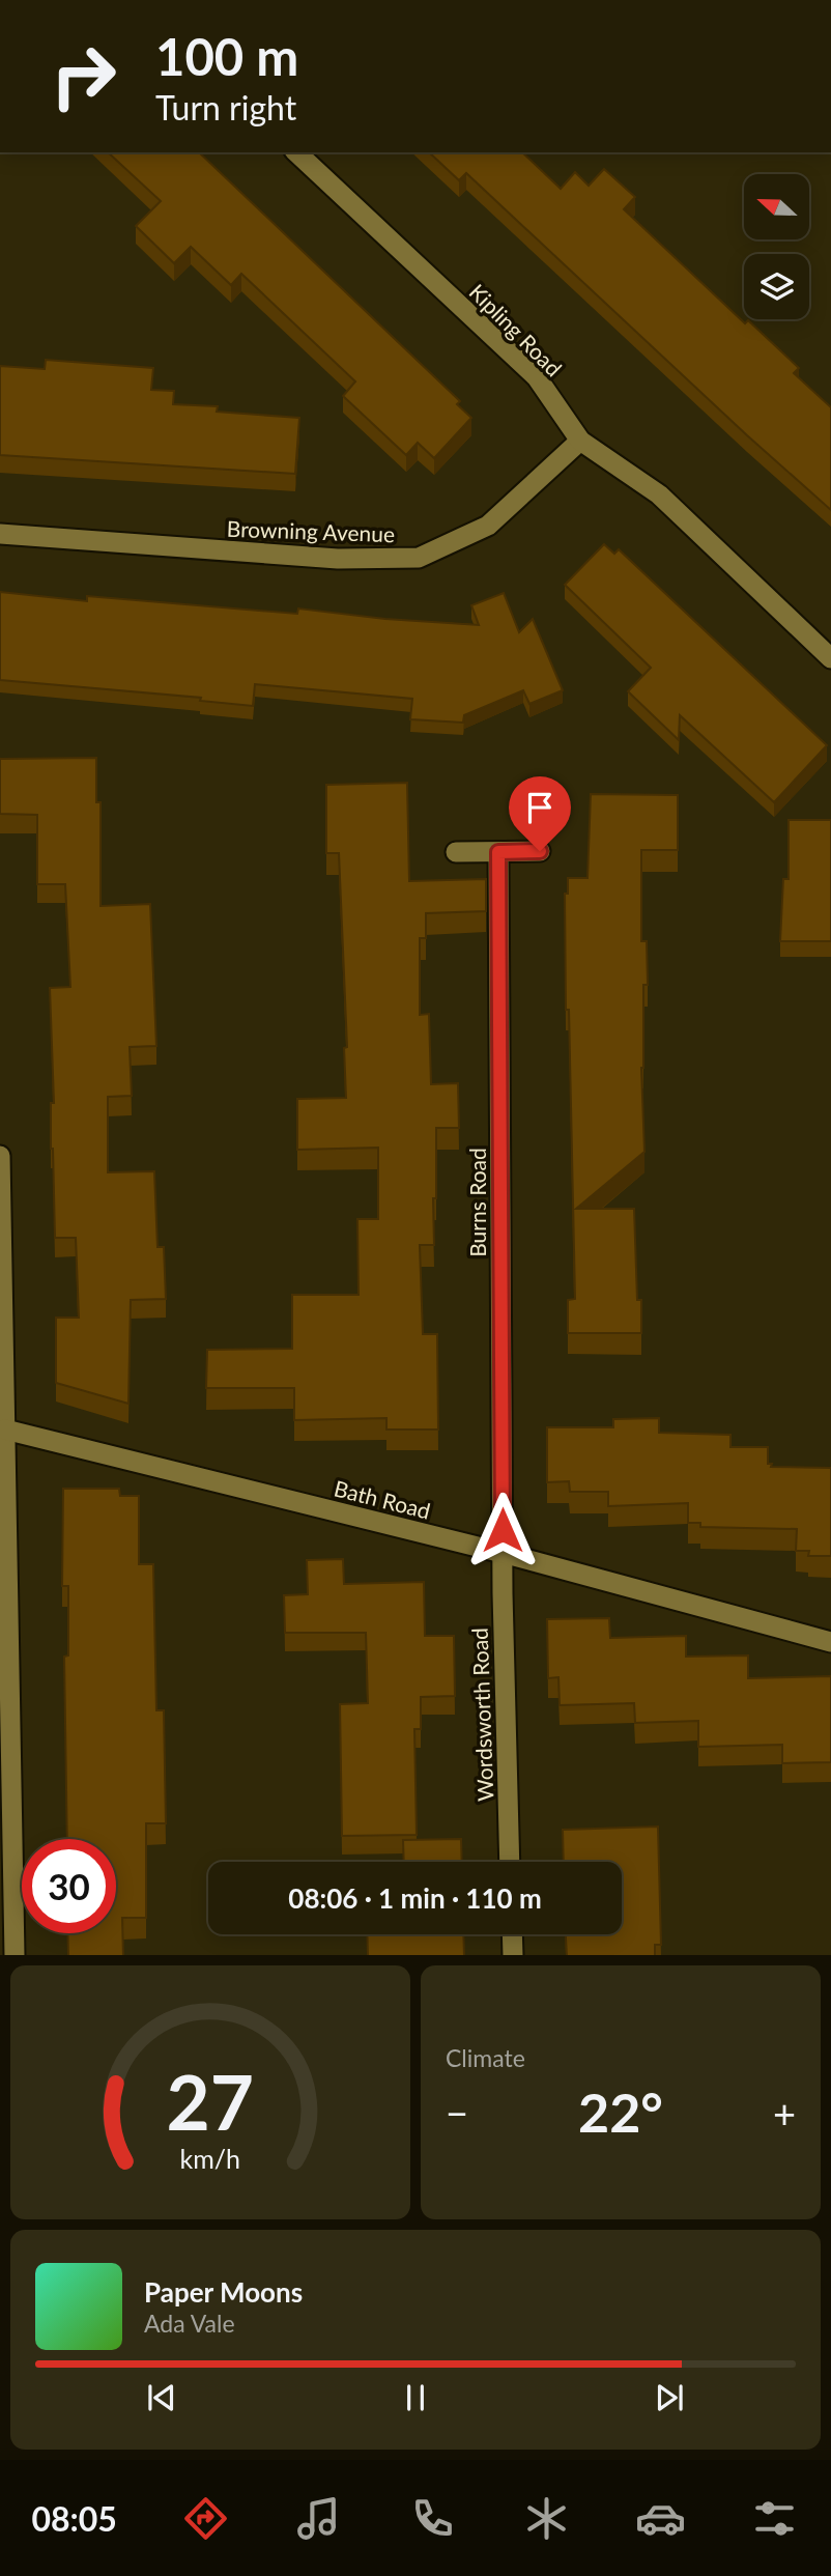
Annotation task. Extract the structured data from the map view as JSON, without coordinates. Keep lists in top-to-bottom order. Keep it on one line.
{"streets":{"street":["Kipling Road","Browning Avenue","Burns Road","Bath Road","Wordsworth Road"]},"crossings":[["Kipling Road","Browning Avenue"],["Burns Road","Bath Road"],["Burns Road","Wordsworth Road"],["Bath Road","Wordsworth Road"]],"north":"left","page":{"turn":["100 m","Turn right"],"limit":"30","trip":"08:06 · 1 min · 110 m","tile":"Climate","heat":["−","22°","+"],"song":["Paper Moons","Ada Vale"],"tabs":"08:05","gauge":["27","km/h"]}}
